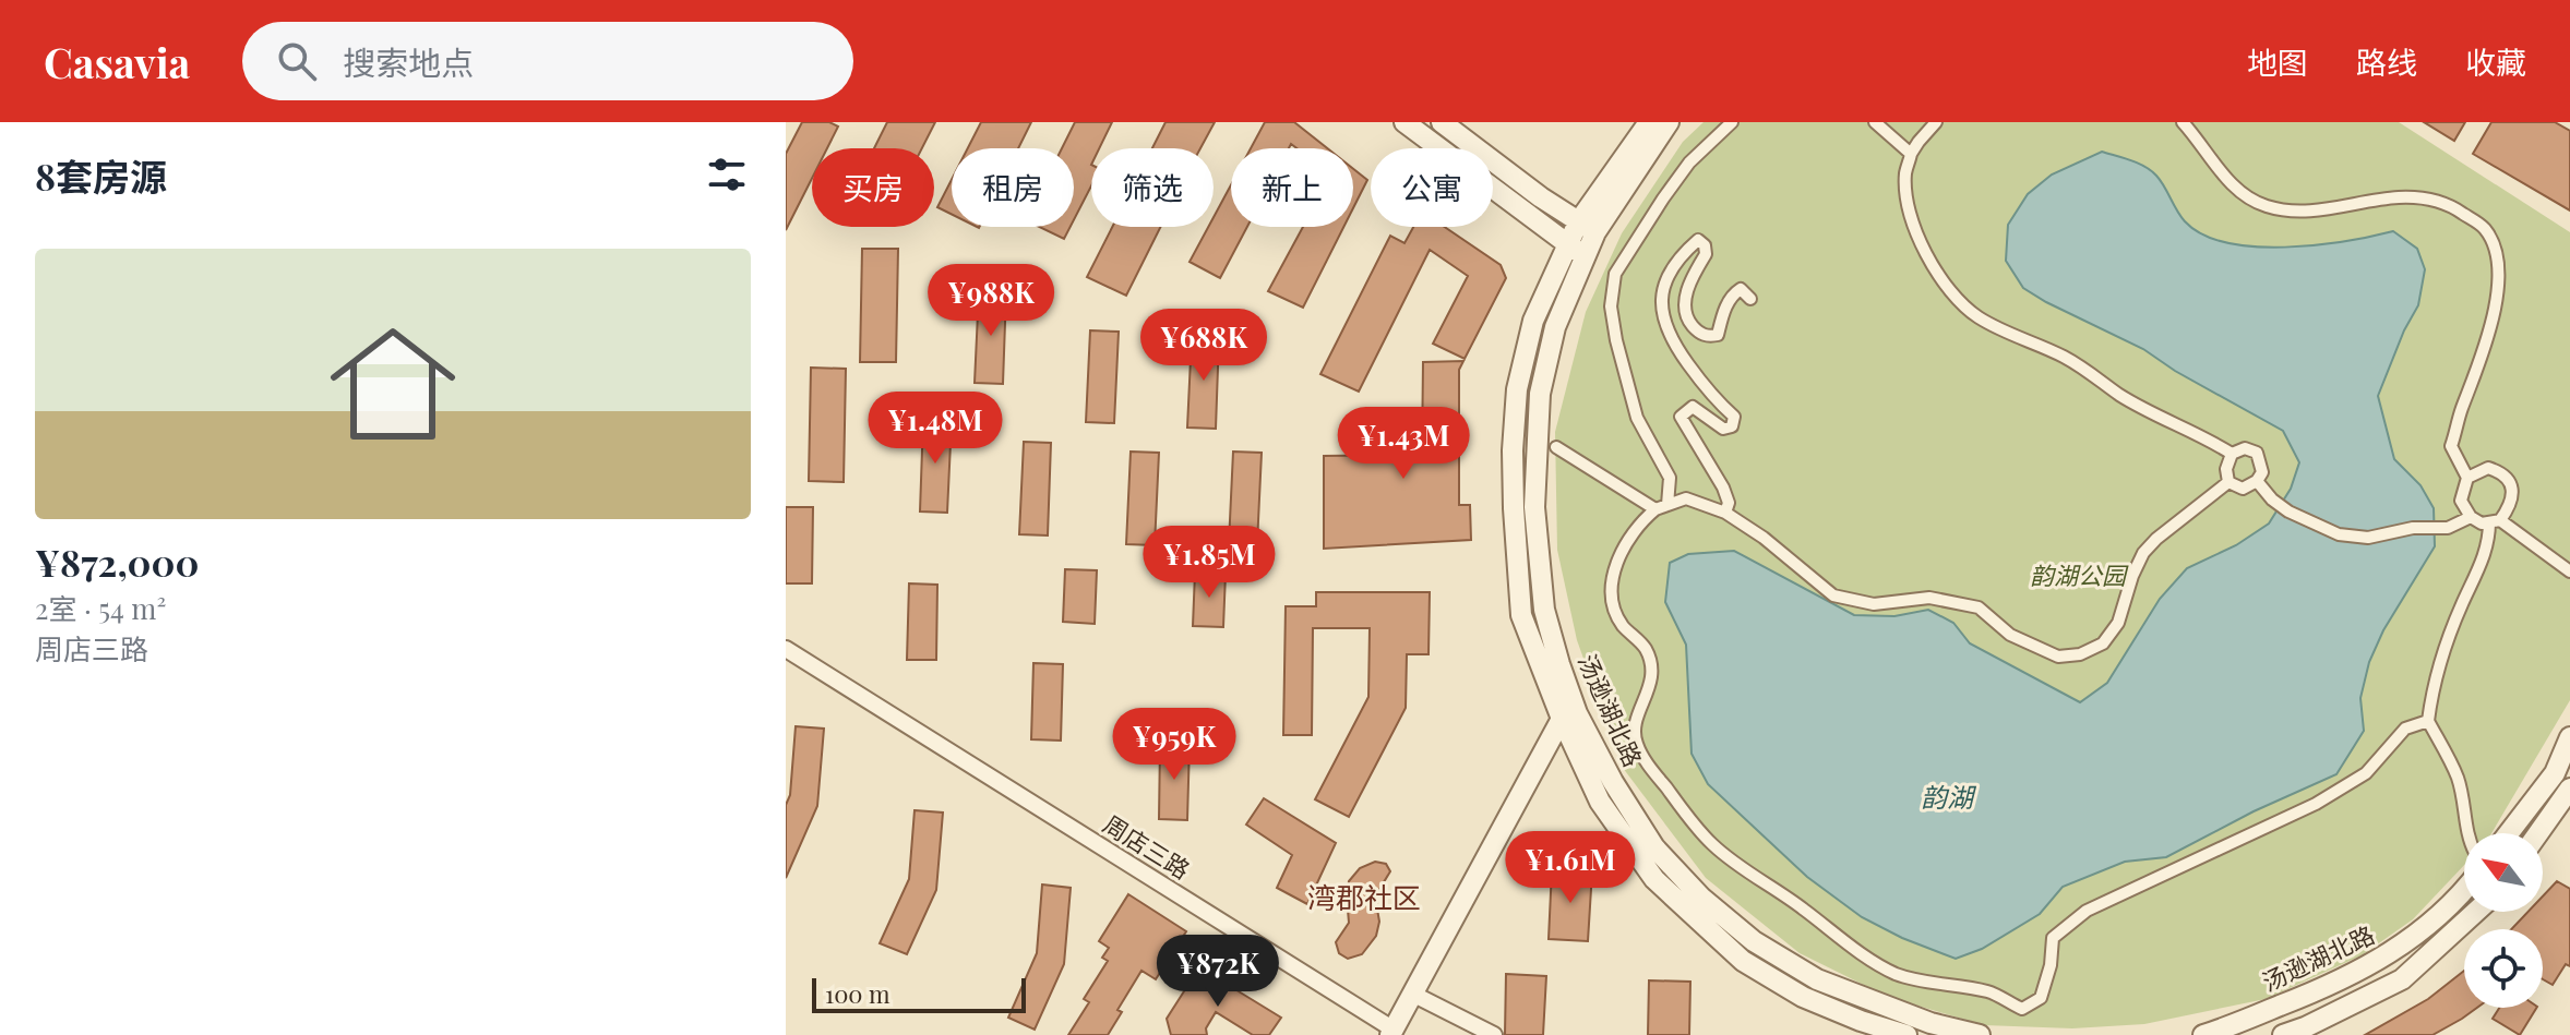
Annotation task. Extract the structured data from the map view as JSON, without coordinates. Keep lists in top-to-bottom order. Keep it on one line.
{"streets":{"street":["汤逊湖北路","周店三路"]},"districts":["湾郡社区"],"water":["韵湖"],"parks":["韵湖公园"],"scale_bar":"100 m","north":"top left","page":{"header":"Casavia","search":"搜索地点","nav":["地图","路线","收藏"],"heading":"8套房源","chip":["买房","租房","筛选","新上","公寓"],"list":[{"name":"¥872,000","note":"2室 · 54 m² · 周店三路"}],"price":["¥988K","¥688K","¥1.48M","¥1.43M","¥1.85M","¥959K","¥1.61M","¥872K"],"scale":"100 m"}}
